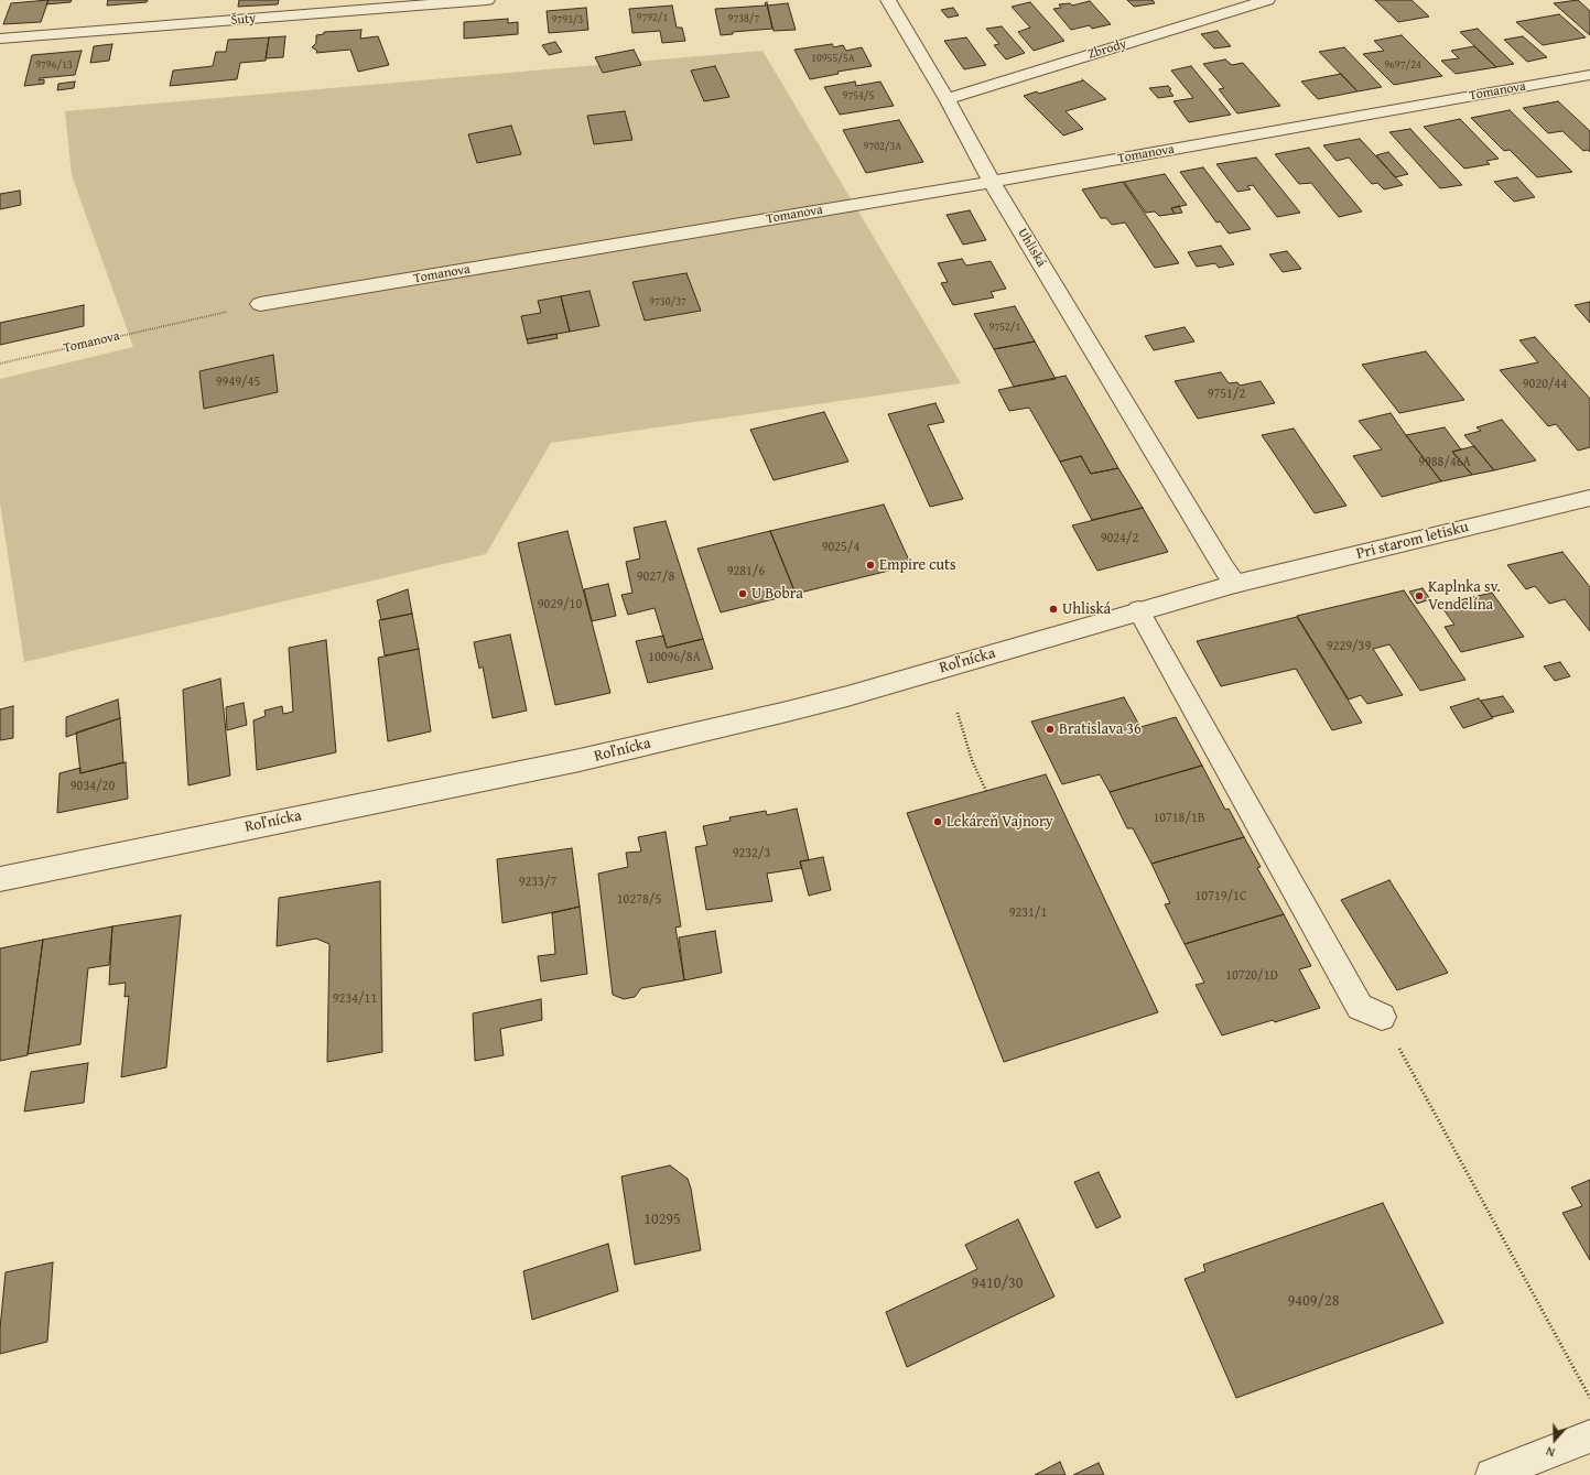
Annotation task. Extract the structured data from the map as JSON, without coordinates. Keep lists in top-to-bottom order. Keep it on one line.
{"streets":{"street":["Šuty","Zbrody","Tomanova","Uhliská","Pri starom letisku","Roľnícka"]},"crossings":[["Zbrody","Uhliská"],["Tomanova","Uhliská"],["Uhliská","Pri starom letisku"],["Uhliská","Roľnícka"],["Pri starom letisku","Roľnícka"]],"places":["Empire cuts","U Bobra","Kaplnka sv. Vendelína","Uhliská","Bratislava 36","Lekáreň Vajnory"],"house_numbers":["9792/1","9738/7","9793/3","10955/5A","9796/13","9697/24","9754/5","9702/3A","9730/37","9752/1","9949/45","9020/44","9751/2","9988/46A","9024/2","9025/4","9281/6","9027/8","9029/10","9229/39","10096/8A","9034/20","10718/1B","9232/3","9233/7","10719/1C","10278/5","9231/1","10720/1D","9234/11","10295","9410/30","9409/28"],"north":"bottom"}
